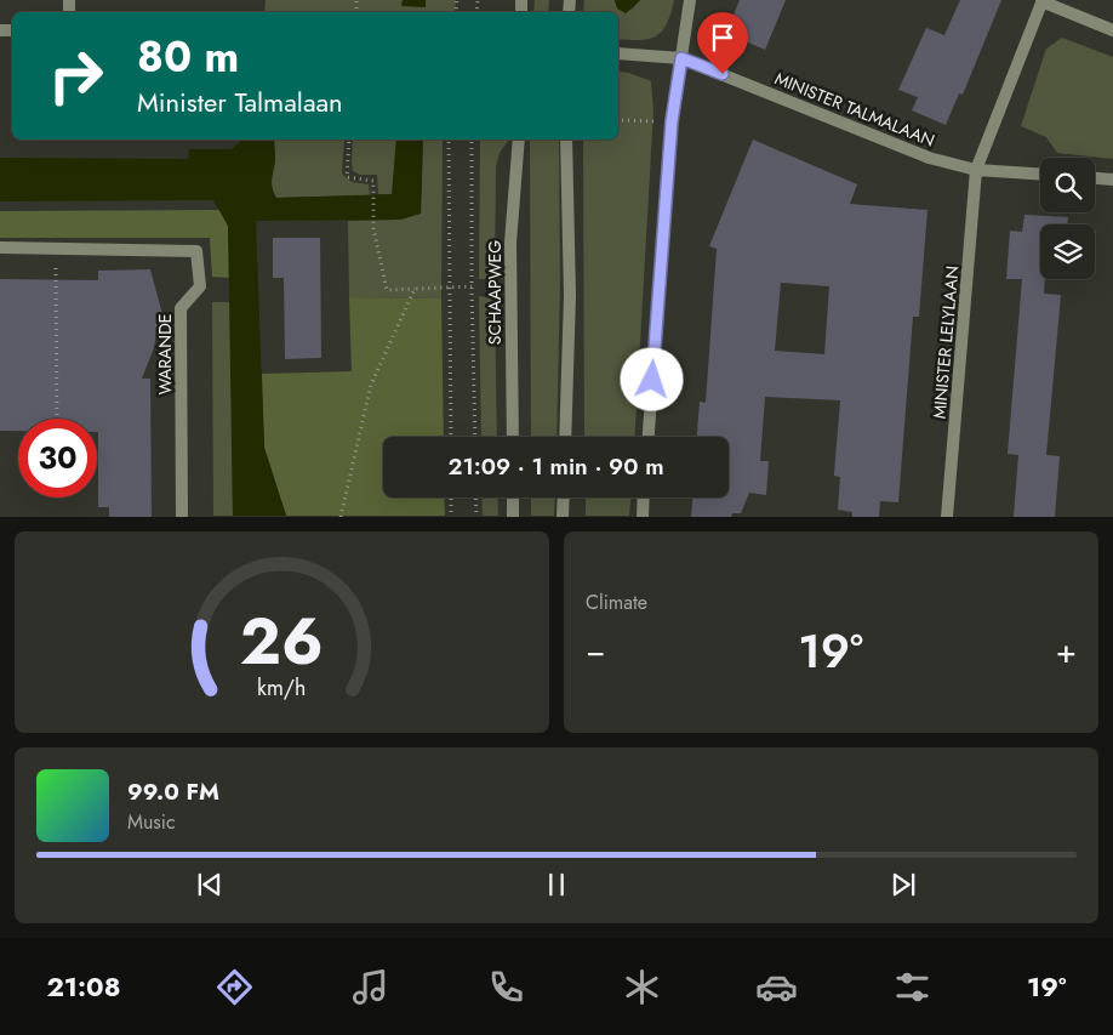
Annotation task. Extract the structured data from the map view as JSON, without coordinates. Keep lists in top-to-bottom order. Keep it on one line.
{"streets":{"street":["MINISTER TALMALAAN","SCHAAPWEG","MINISTER LELYLAAN","WARANDE"]},"crossings":[["MINISTER TALMALAAN","MINISTER LELYLAAN"]],"page":{"turn":["80 m","Minister Talmalaan"],"limit":"30","trip":"21:09 · 1 min · 90 m","tile":"Climate","heat":["−","19°","+"],"song":["99.0 FM","Music"],"tabs":["21:08","19°"],"gauge":["26","km/h"]}}
